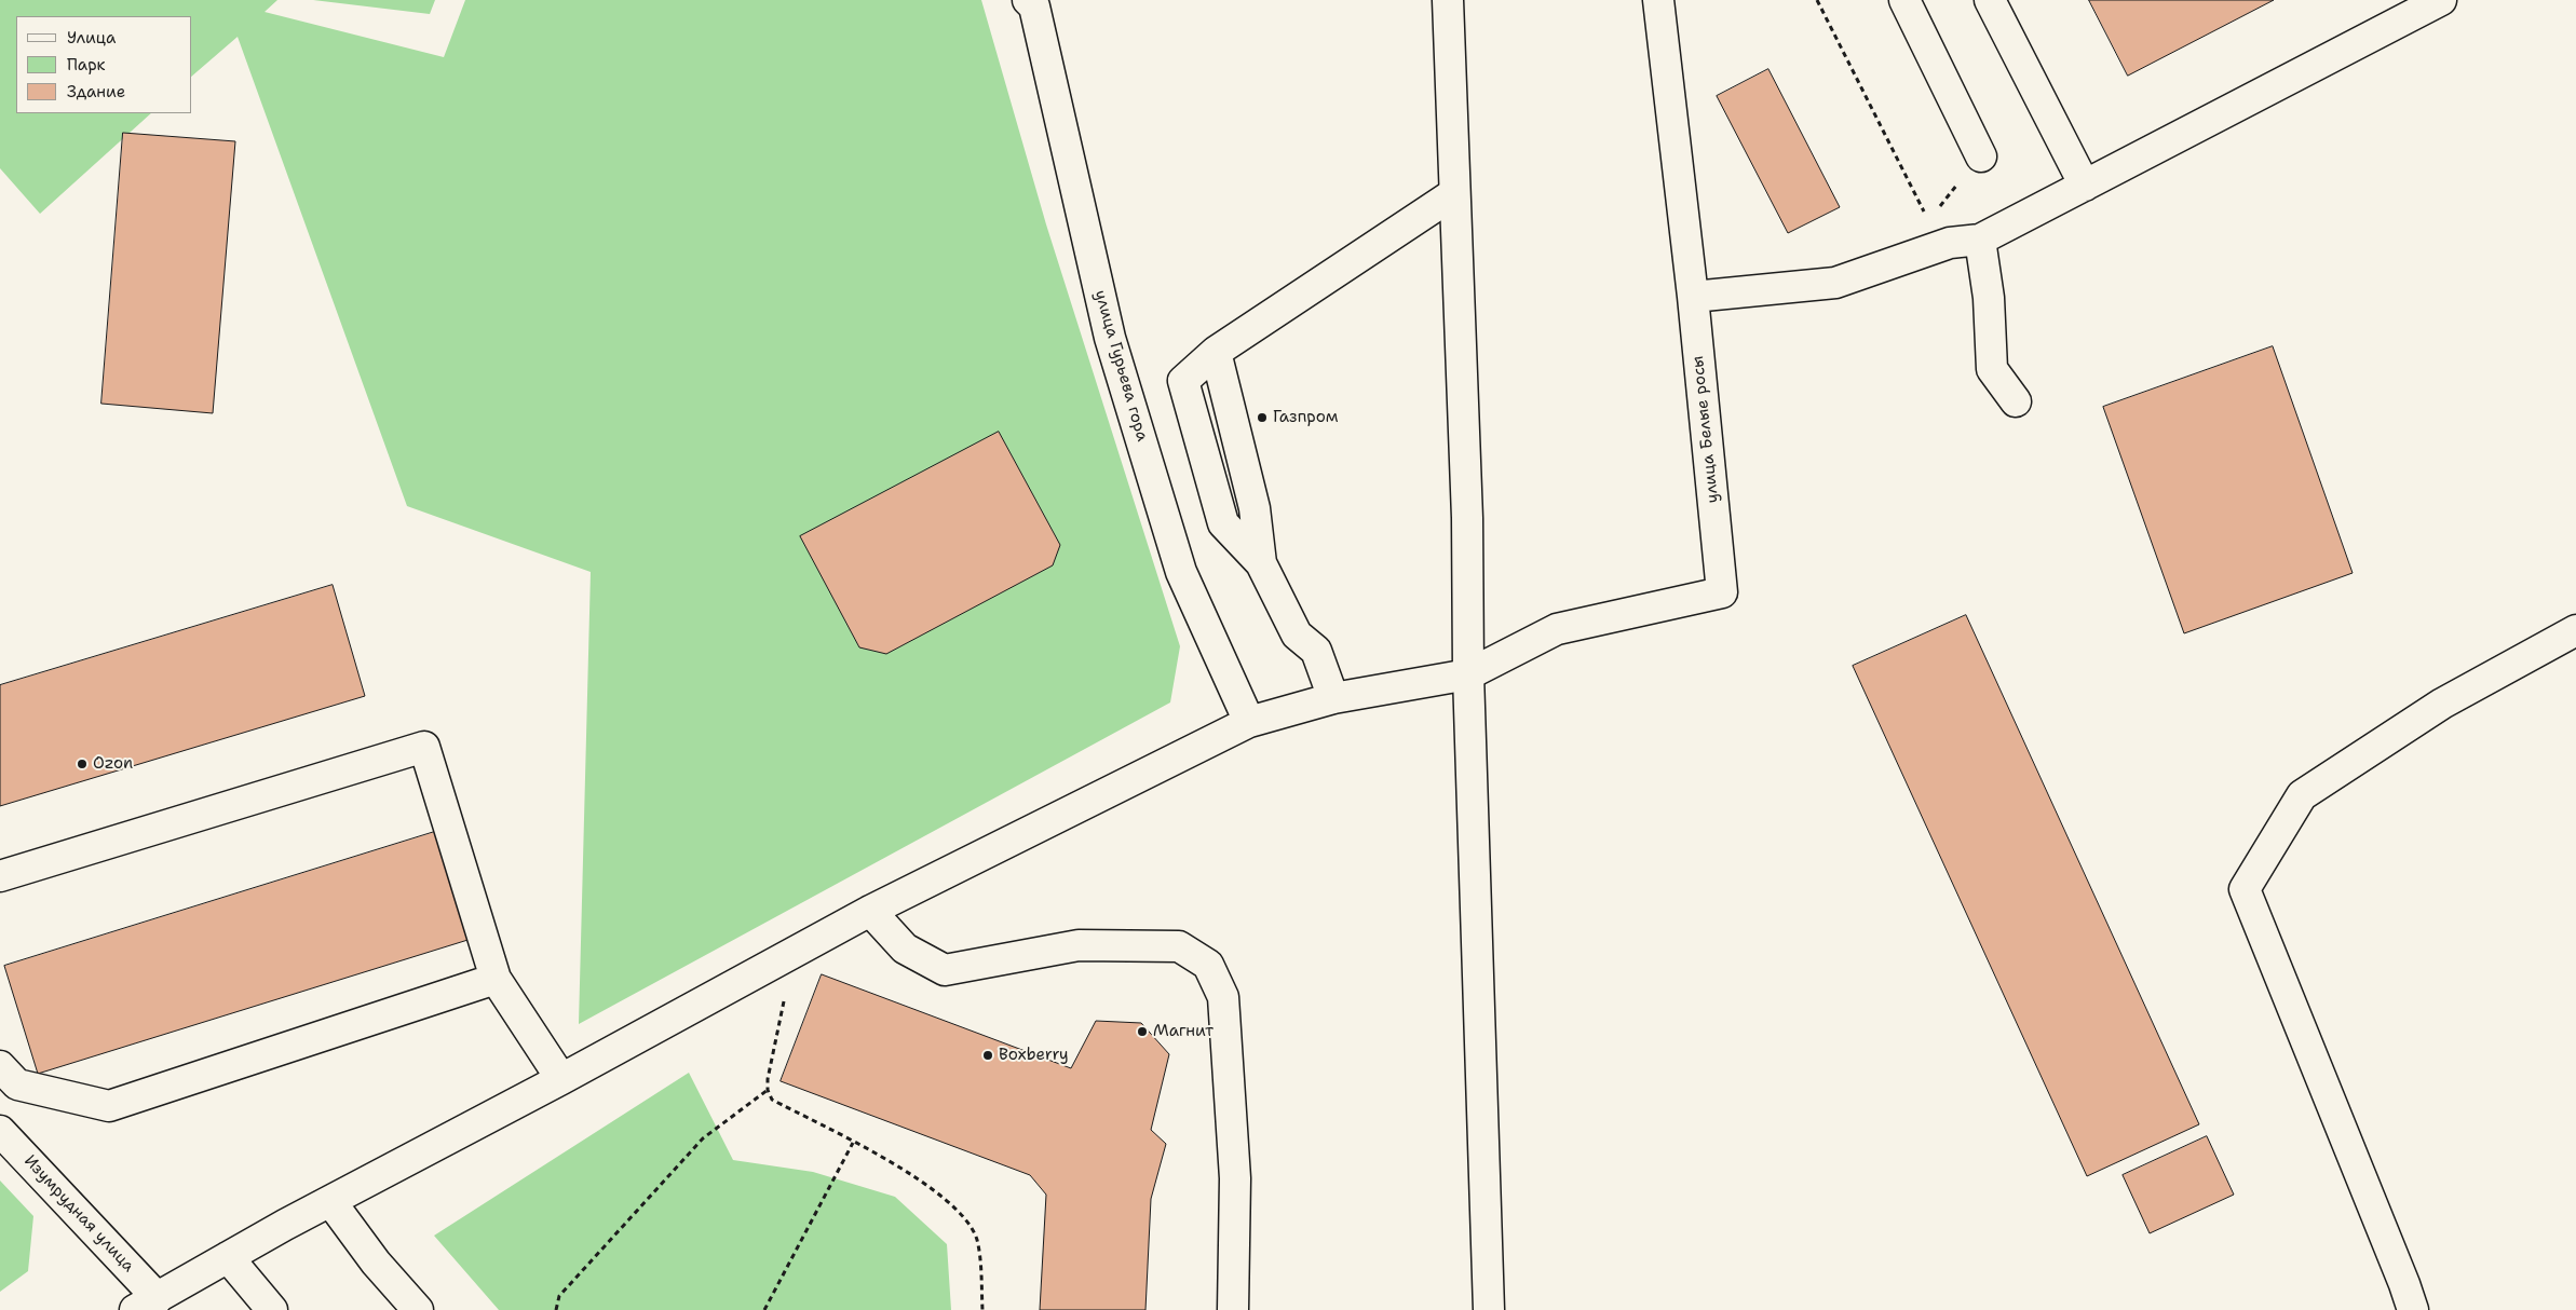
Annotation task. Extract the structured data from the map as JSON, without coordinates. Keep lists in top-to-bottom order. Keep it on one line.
{"streets":{"street":["улица Гурьева гора","улица Белые росы","Изумрудная улица"]},"places":["Газпром","Ozon","Магнит","Boxberry"],"legend":["Улица","Парк","Здание"]}
